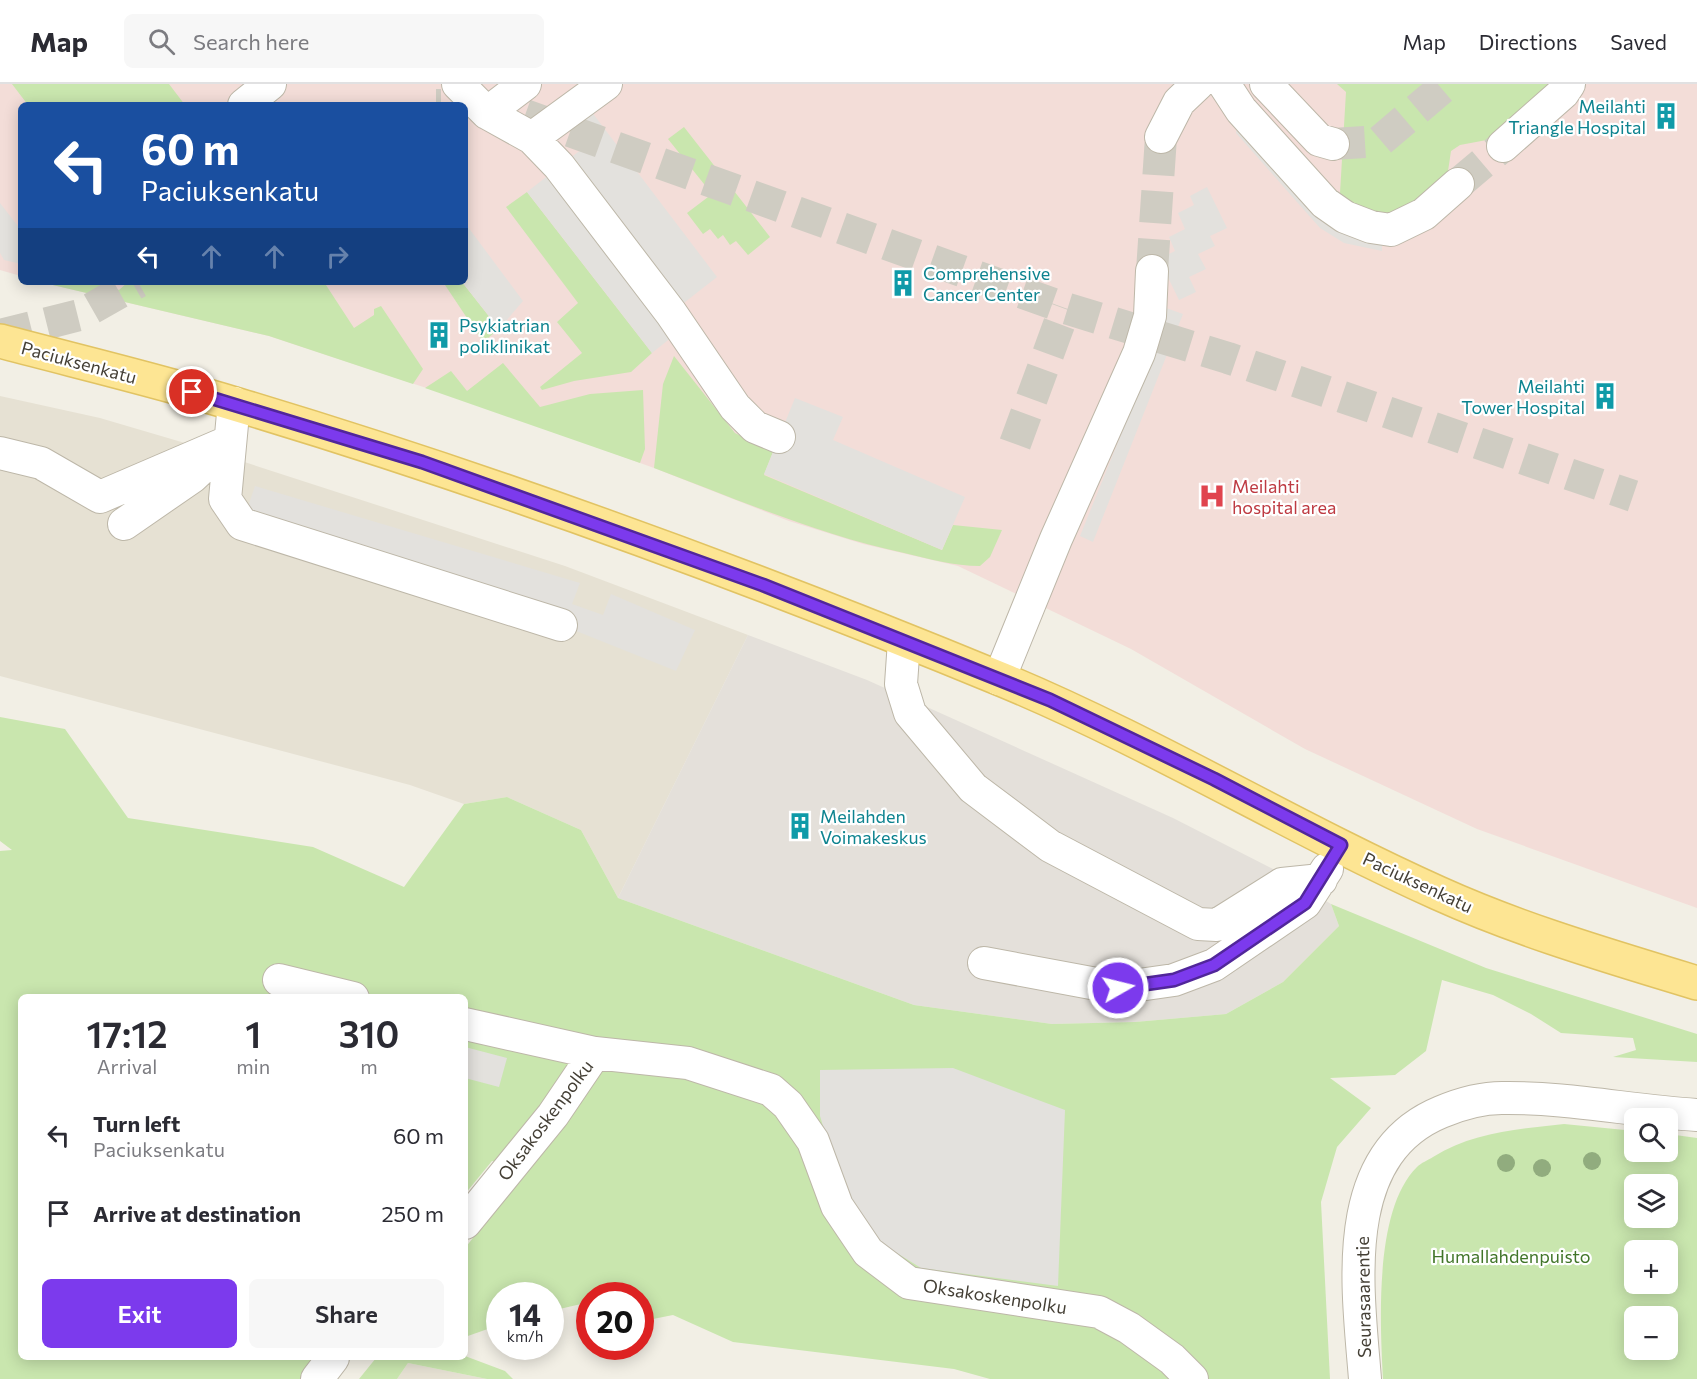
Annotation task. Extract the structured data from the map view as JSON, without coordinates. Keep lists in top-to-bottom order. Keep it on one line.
{"streets":{"main road":["Paciuksenkatu"],"street":["Oksakoskenpolku","Seurasaarentie"]},"parks":["Humallahdenpuisto"],"places":{"building":["Meilahti Triangle Hospital","Comprehensive Cancer Center","Psykiatrian poliklinikat","Meilahti Tower Hospital","Meilahden Voimakeskus"],"hospital":["Meilahti hospital area"]},"page":{"header":"Map","search":"Search here","nav":["Map","Directions","Saved"],"turn":["60 m","Paciuksenkatu"],"eta":["17:12","Arrival","1","min","310","m"],"list":[{"name":"Turn left","note":"Paciuksenkatu","value":"60 m"},{"name":"Arrive at destination","value":"250 m"}],"map_buttons":["+","−"],"buttons":["Exit","Share"],"speed":"14 km/h","limit":"20"}}
